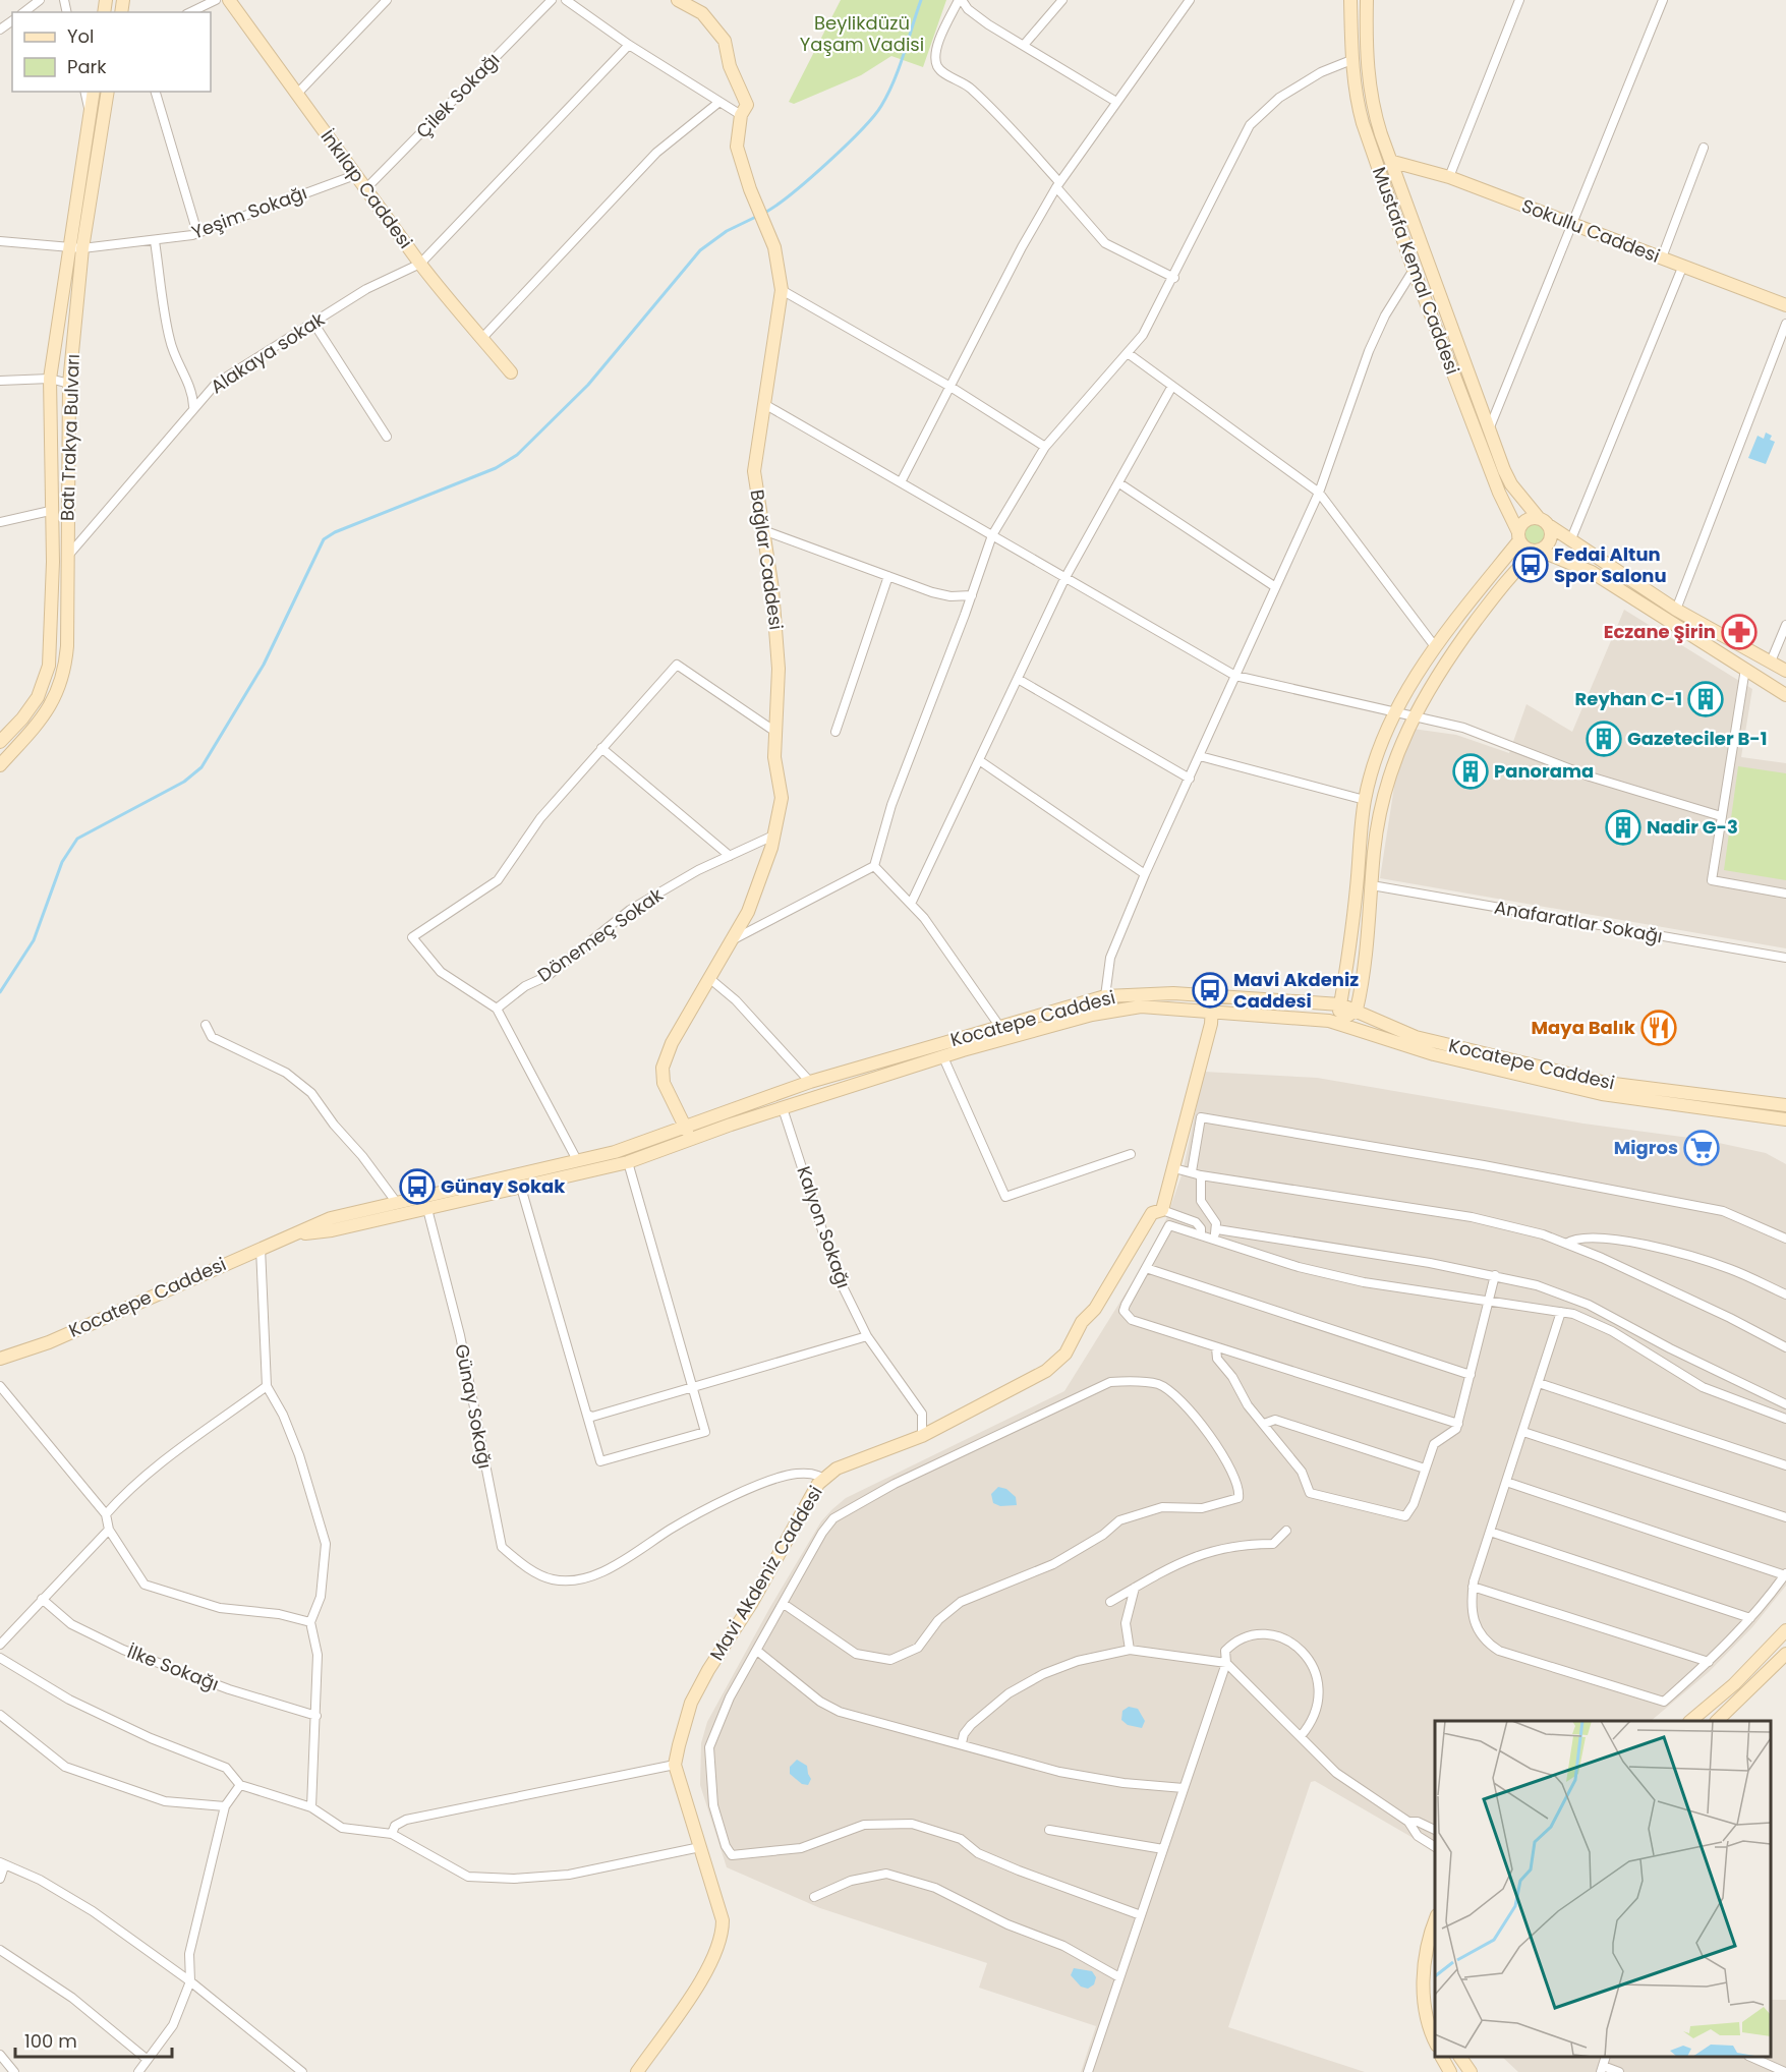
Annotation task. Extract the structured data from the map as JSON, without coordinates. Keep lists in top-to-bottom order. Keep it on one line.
{"streets":{"main road":["İnkılap Caddesi","Sokullu Caddesi","Mustafa Kemal Caddesi","Batı Trakya Bulvarı","Bağlar Caddesi","Kocatepe Caddesi","Mavi Akdeniz Caddesi"],"street":["Çilek Sokağı","Yeşim Sokağı","Alakaya sokak","Anafaratlar Sokağı","Dönemeç Sokak","Kalyon Sokağı","Günay Sokağı","İlke Sokağı"]},"crossings":[["Çilek Sokağı","İnkılap Caddesi"],["İnkılap Caddesi","Yeşim Sokağı"],["İnkılap Caddesi","Alakaya sokak"],["Yeşim Sokağı","Batı Trakya Bulvarı"],["Sokullu Caddesi","Mustafa Kemal Caddesi"],["Alakaya sokak","Batı Trakya Bulvarı"],["Bağlar Caddesi","Dönemeç Sokak"],["Bağlar Caddesi","Kocatepe Caddesi"],["Kocatepe Caddesi","Kalyon Sokağı"],["Kocatepe Caddesi","Günay Sokağı"],["Kalyon Sokağı","Mavi Akdeniz Caddesi"],["Günay Sokağı","Mavi Akdeniz Caddesi"]],"parks":["Beylikdüzü Yaşam Vadisi"],"places":{"bus stop":["Fedai Altun Spor Salonu","Mavi Akdeniz Caddesi","Günay Sokak"],"pharmacy":["Eczane Şirin"],"building":["Reyhan C-1","Gazeteciler B-1","Panorama","Nadir G-3"],"restaurant":["Maya Balık"],"supermarket":["Migros"]},"legend":["Yol","Park"],"scale_bar":"100 m"}
